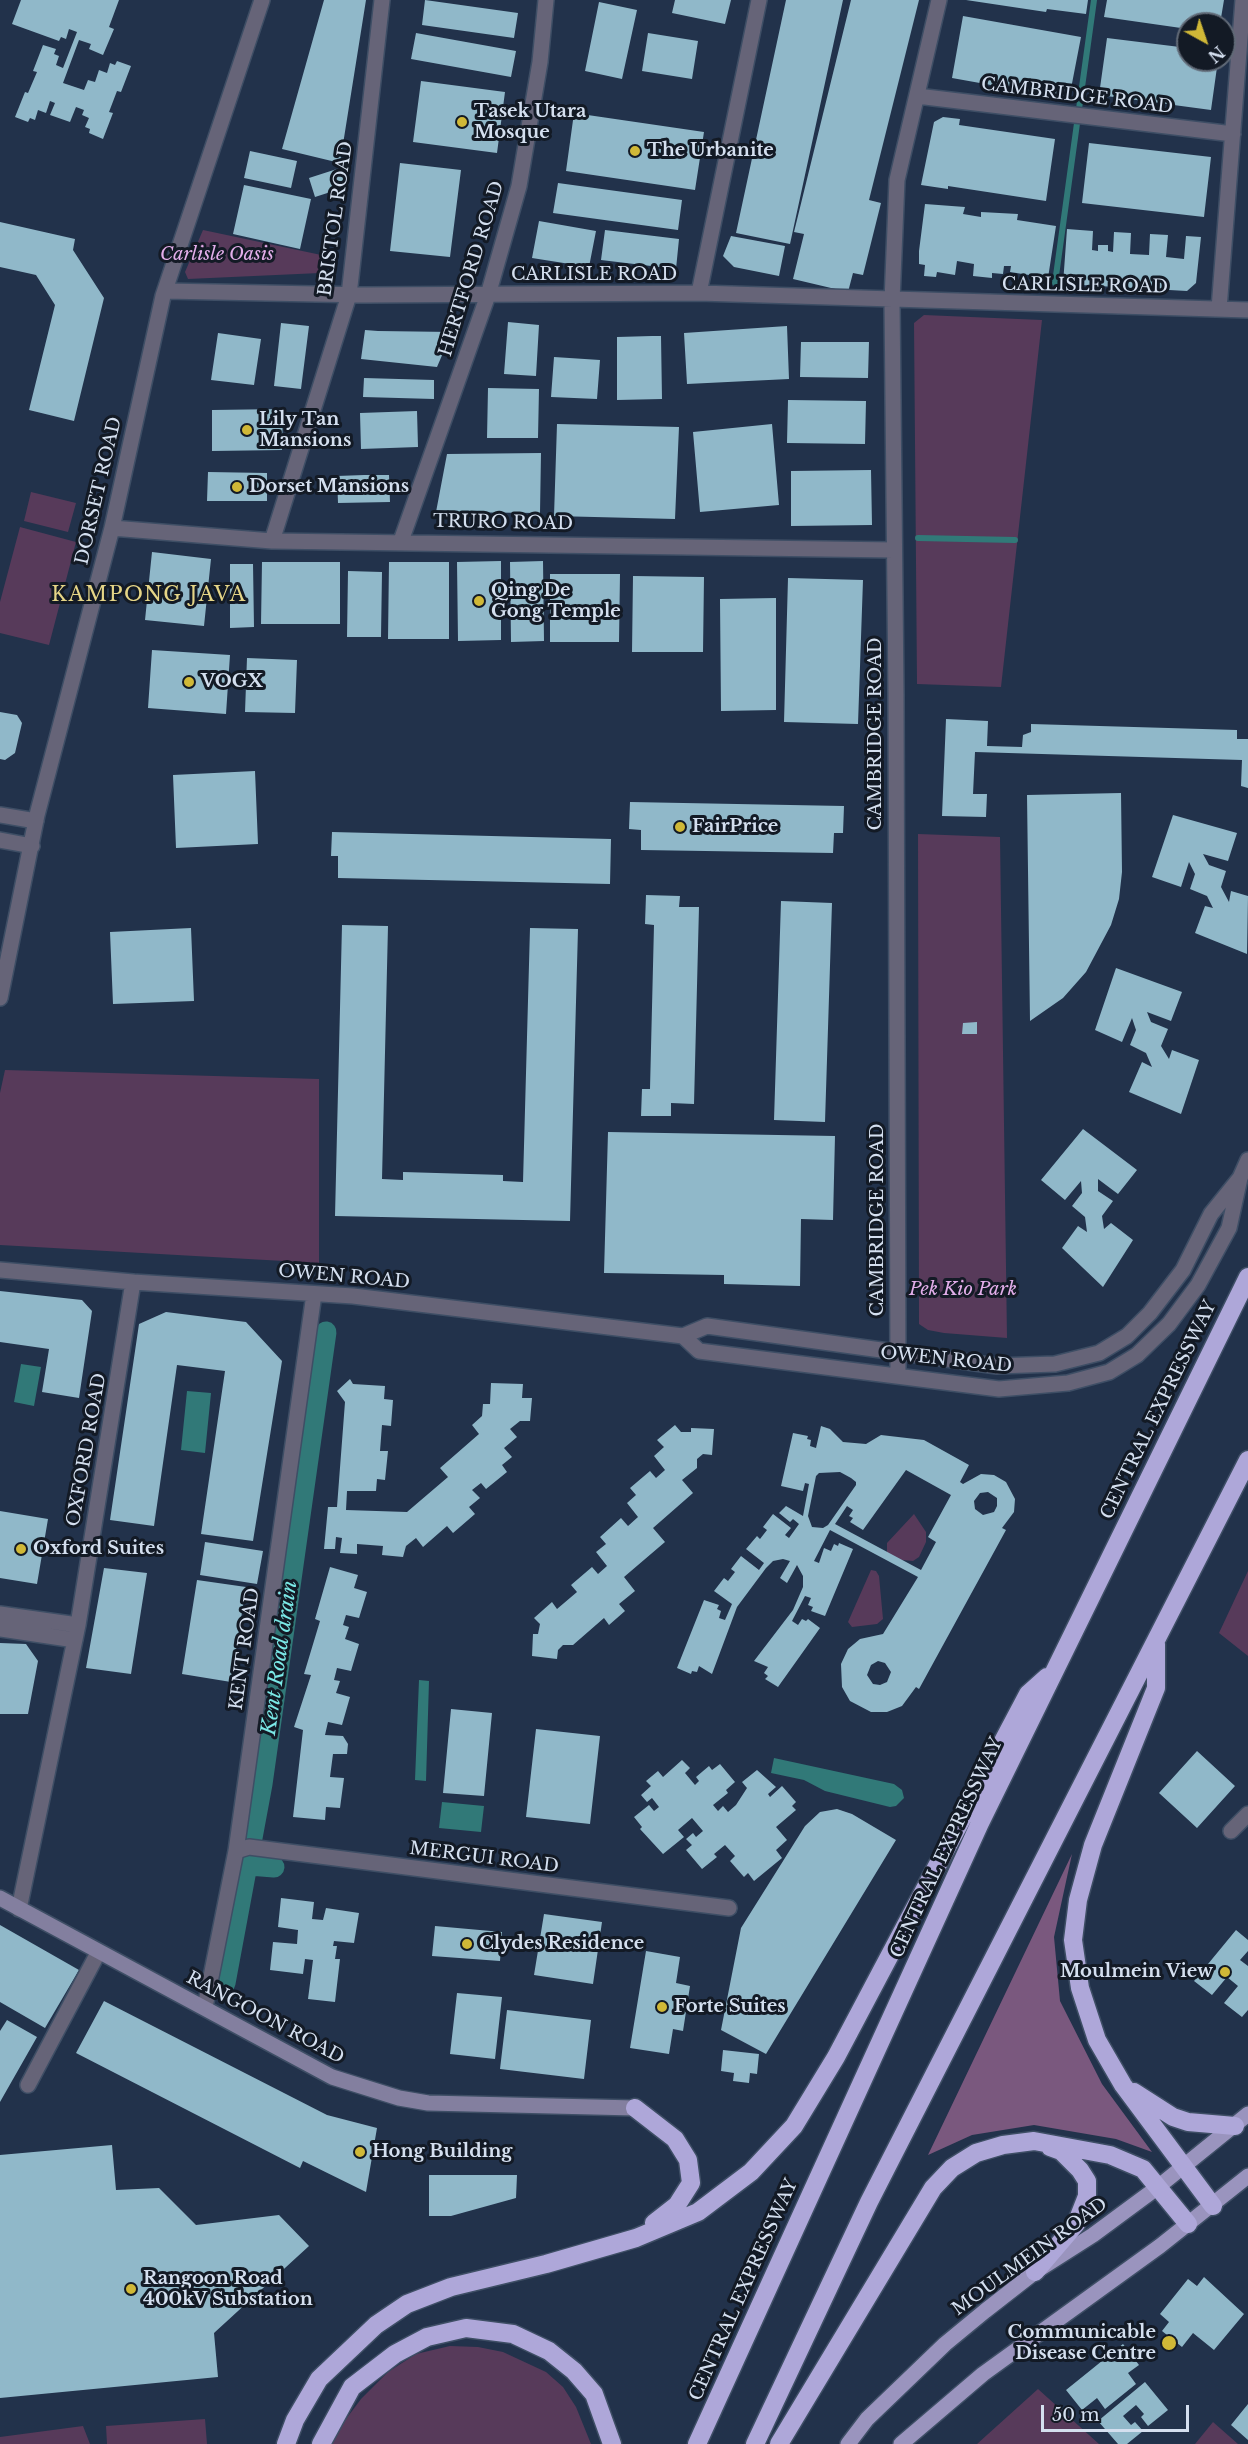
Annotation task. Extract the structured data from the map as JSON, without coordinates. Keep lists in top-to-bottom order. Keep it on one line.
{"streets":{"highway":["CENTRAL EXPRESSWAY"],"main road":["MOULMEIN ROAD"],"street":["CAMBRIDGE ROAD","BRISTOL ROAD","HERTFORD ROAD","CARLISLE ROAD","DORSET ROAD","TRURO ROAD","OWEN ROAD","OXFORD ROAD","KENT ROAD","MERGUI ROAD","RANGOON ROAD"]},"crossings":[["CAMBRIDGE ROAD","CARLISLE ROAD"],["CAMBRIDGE ROAD","TRURO ROAD"],["CAMBRIDGE ROAD","OWEN ROAD"],["BRISTOL ROAD","CARLISLE ROAD"],["BRISTOL ROAD","TRURO ROAD"],["HERTFORD ROAD","CARLISLE ROAD"],["HERTFORD ROAD","TRURO ROAD"],["CARLISLE ROAD","DORSET ROAD"],["DORSET ROAD","TRURO ROAD"],["OWEN ROAD","OXFORD ROAD"],["OWEN ROAD","KENT ROAD"],["OXFORD ROAD","RANGOON ROAD"],["KENT ROAD","MERGUI ROAD"],["KENT ROAD","RANGOON ROAD"]],"districts":["KAMPONG JAVA"],"water":["Kent Road drain"],"parks":["Carlisle Oasis","Pek Kio Park"],"places":["Tasek Utara Mosque","The Urbanite","Lily Tan Mansions","Dorset Mansions","Qing De Gong Temple","VOGX","FairPrice","Oxford Suites","Clydes Residence","Moulmein View","Forte Suites","Hong Building","Rangoon Road 400kV Substation","Communicable Disease Centre"],"scale_bar":"50 m","north":"bottom right"}
